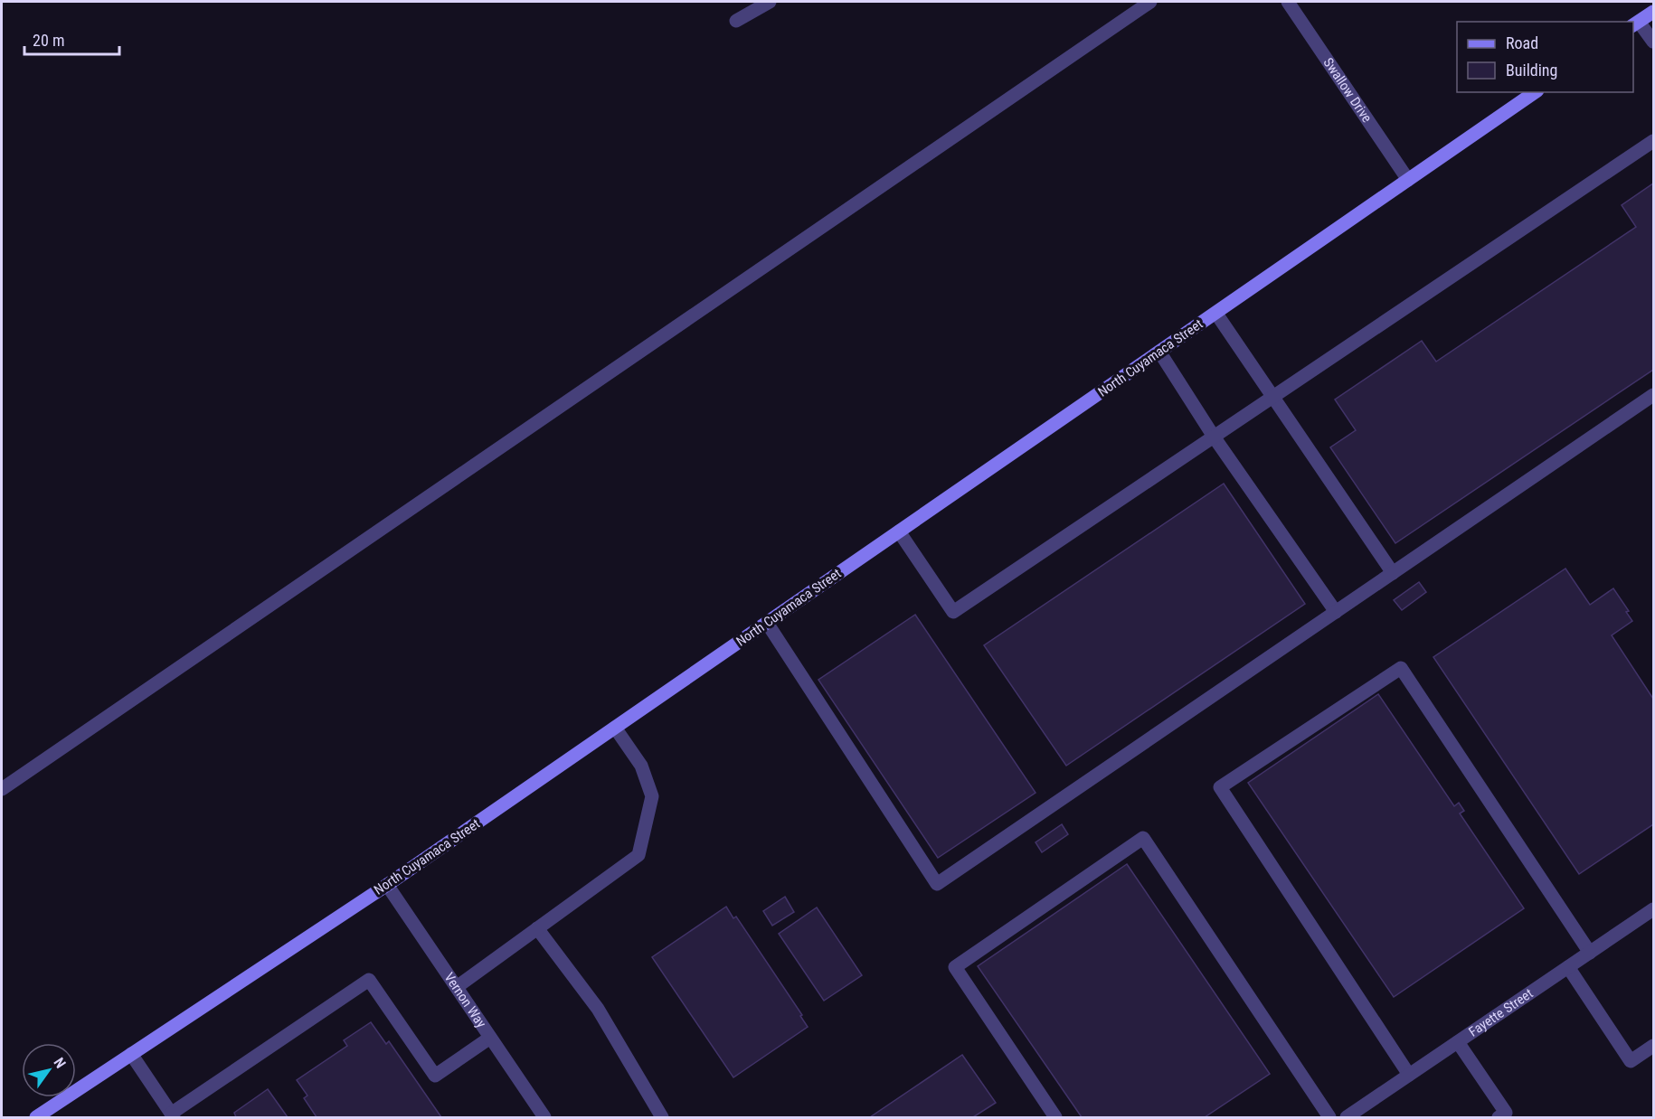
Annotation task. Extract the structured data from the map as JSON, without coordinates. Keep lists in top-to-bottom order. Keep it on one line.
{"streets":{"main road":["North Cuyamaca Street"],"street":["Swallow Drive","Vernon Way","Fayette Street"]},"crossings":[["Swallow Drive","North Cuyamaca Street"],["North Cuyamaca Street","Vernon Way"]],"legend":["Road","Building"],"scale_bar":"20 m","north":"top right"}
